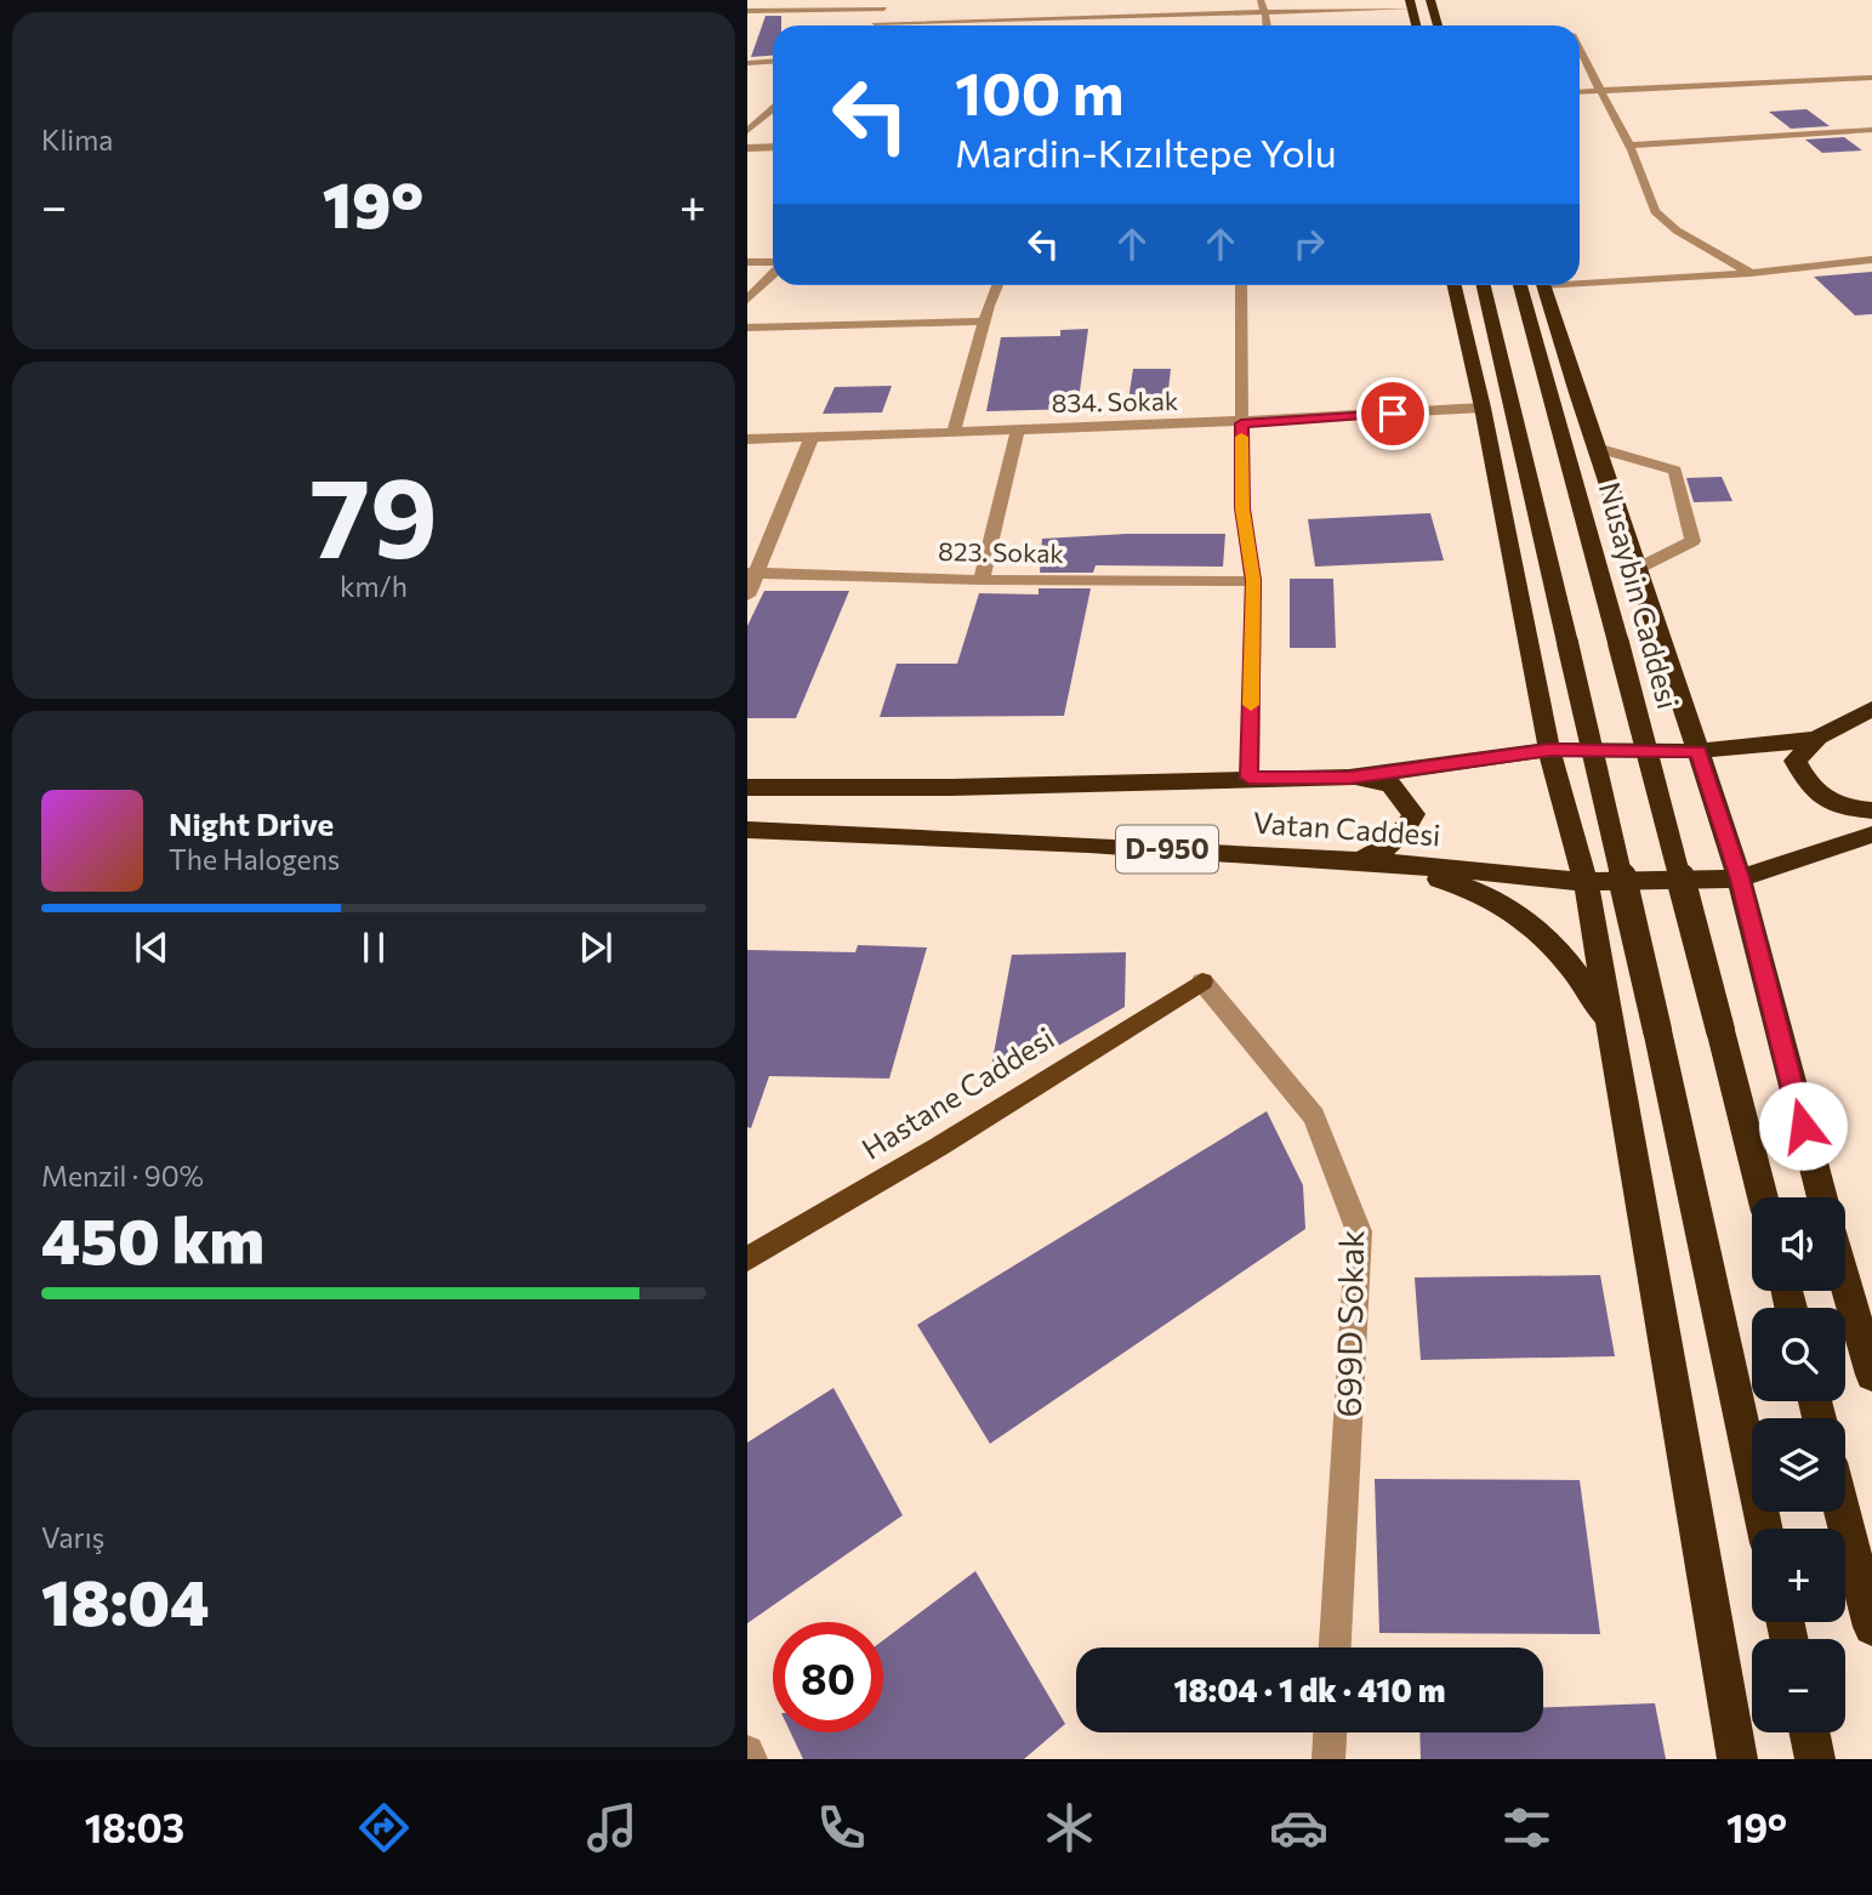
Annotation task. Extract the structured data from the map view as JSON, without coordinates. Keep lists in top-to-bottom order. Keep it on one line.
{"streets":{"highway":["Nusaybin Caddesi","Vatan Caddesi","D-950"],"main road":["Hastane Caddesi"],"street":["834. Sokak","823. Sokak","699D Sokak"]},"crossings":[["Vatan Caddesi","D-950"],["Hastane Caddesi","699D Sokak"]],"page":{"tile":["Klima",["79","km/h"],["Menzil · 90%","450 km"],["Varış","18:04"]],"turn":["100 m","Mardin-Kızıltepe Yolu"],"heat":["−","19°","+"],"song":["Night Drive","The Halogens"],"map_buttons":["+","−"],"limit":"80","trip":"18:04 · 1 dk · 410 m","tabs":["18:03","19°"]}}
